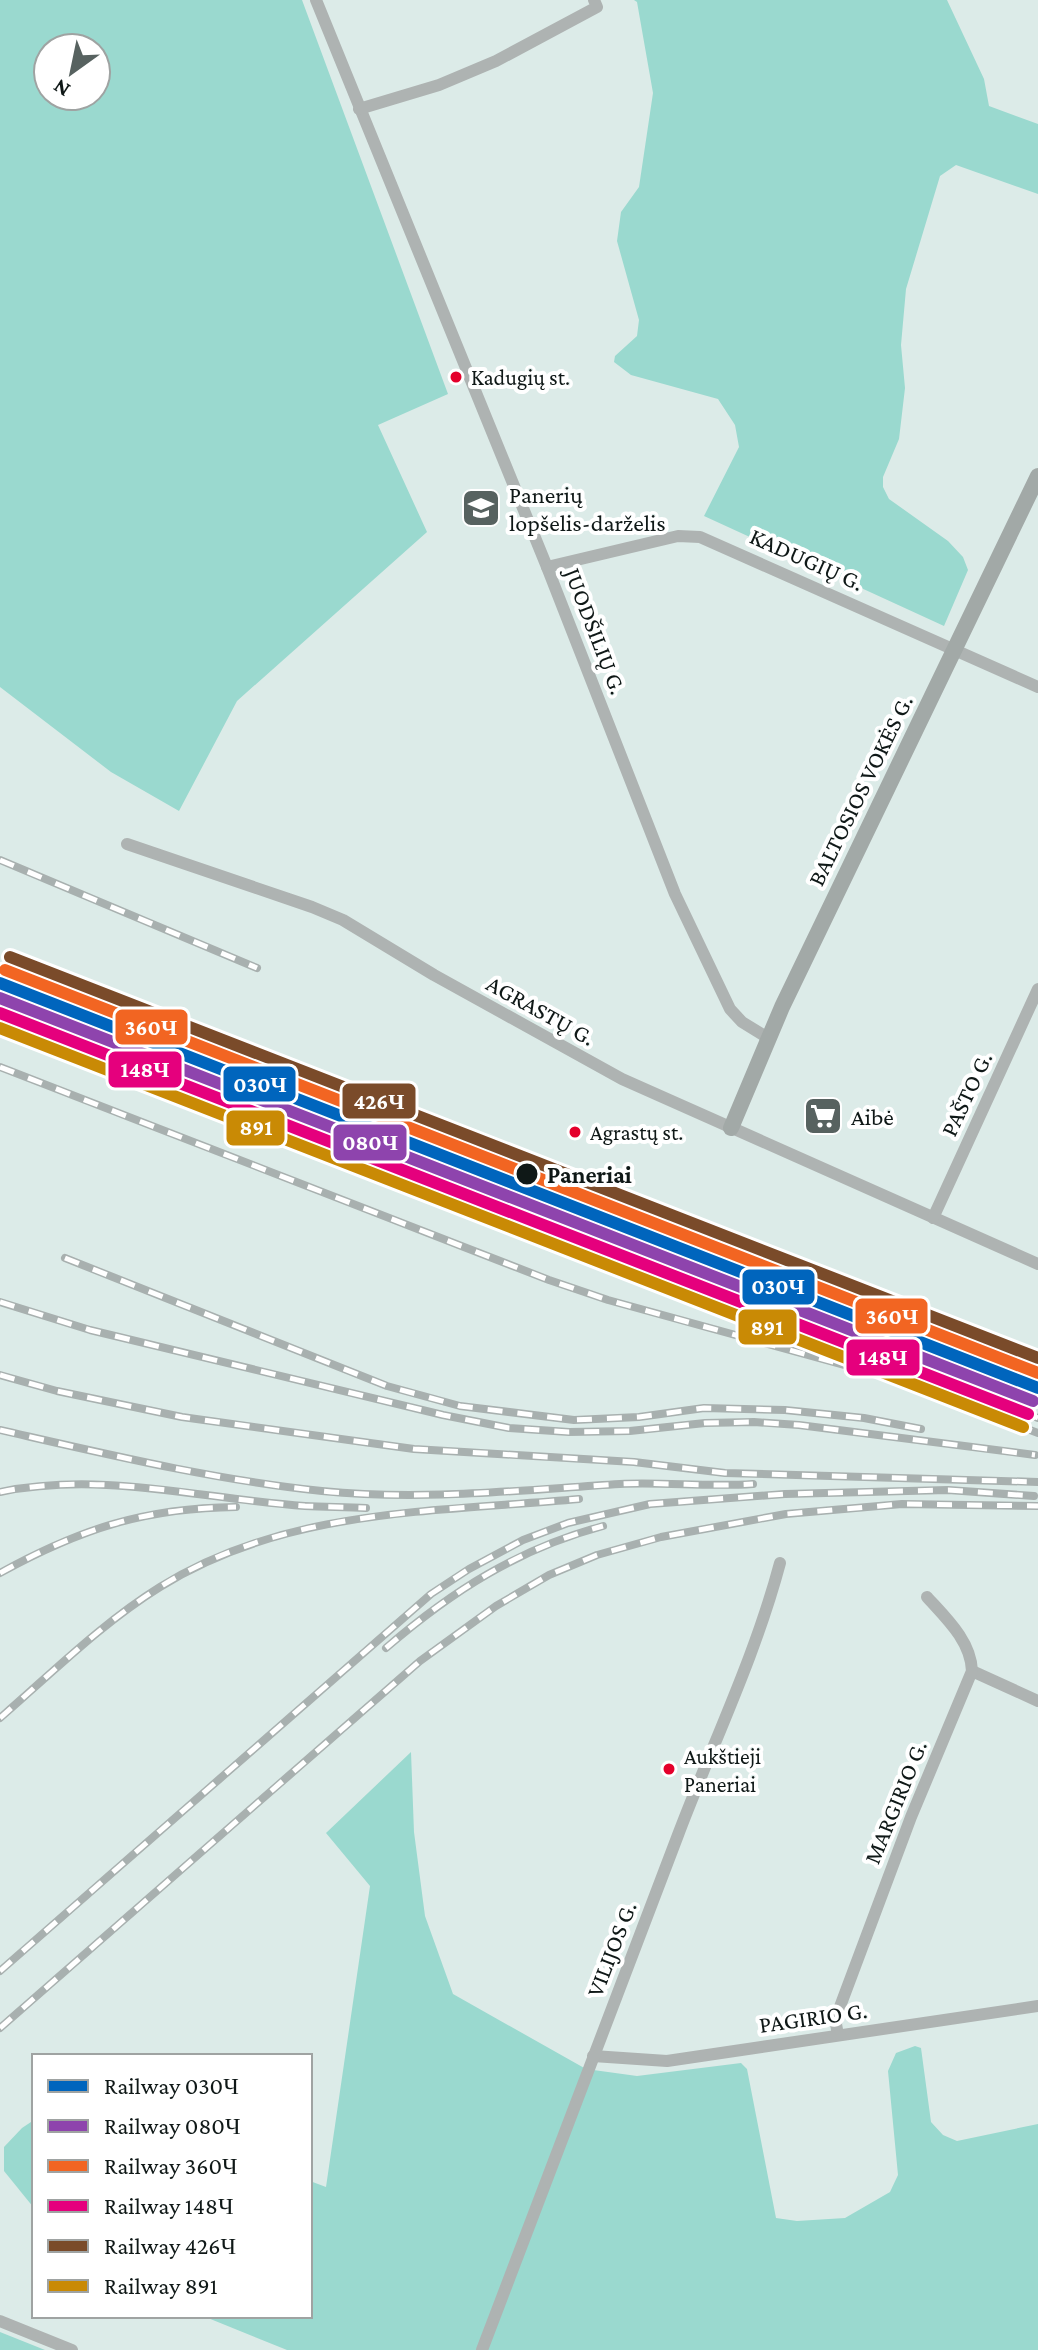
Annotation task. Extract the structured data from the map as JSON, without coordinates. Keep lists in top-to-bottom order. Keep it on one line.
{"streets":{"main road":["BALTOSIOS VOKĖS G."],"street":["KADUGIŲ G.","JUODŠILIŲ G.","AGRASTŲ G.","PAŠTO G.","MARGIRIO G.","VILIJOS G.","PAGIRIO G."]},"crossings":[["KADUGIŲ G.","JUODŠILIŲ G."],["KADUGIŲ G.","BALTOSIOS VOKĖS G."],["JUODŠILIŲ G.","BALTOSIOS VOKĖS G."],["BALTOSIOS VOKĖS G.","AGRASTŲ G."],["AGRASTŲ G.","PAŠTO G."],["MARGIRIO G.","PAGIRIO G."],["VILIJOS G.","PAGIRIO G."]],"places":{"other":["Kadugių st.","Agrastų st.","Paneriai","Aukštieji Paneriai"],"school or university":["Panerių lopšelis-darželis"],"supermarket":["Aibė"]},"lines":["rail line 426Ч","rail line 360Ч","rail line 030Ч","rail line 080Ч","rail line 148Ч","rail line 891"],"legend":["Railway 030Ч","Railway 080Ч","Railway 360Ч","Railway 148Ч","Railway 426Ч","Railway 891"],"north":"bottom left"}
